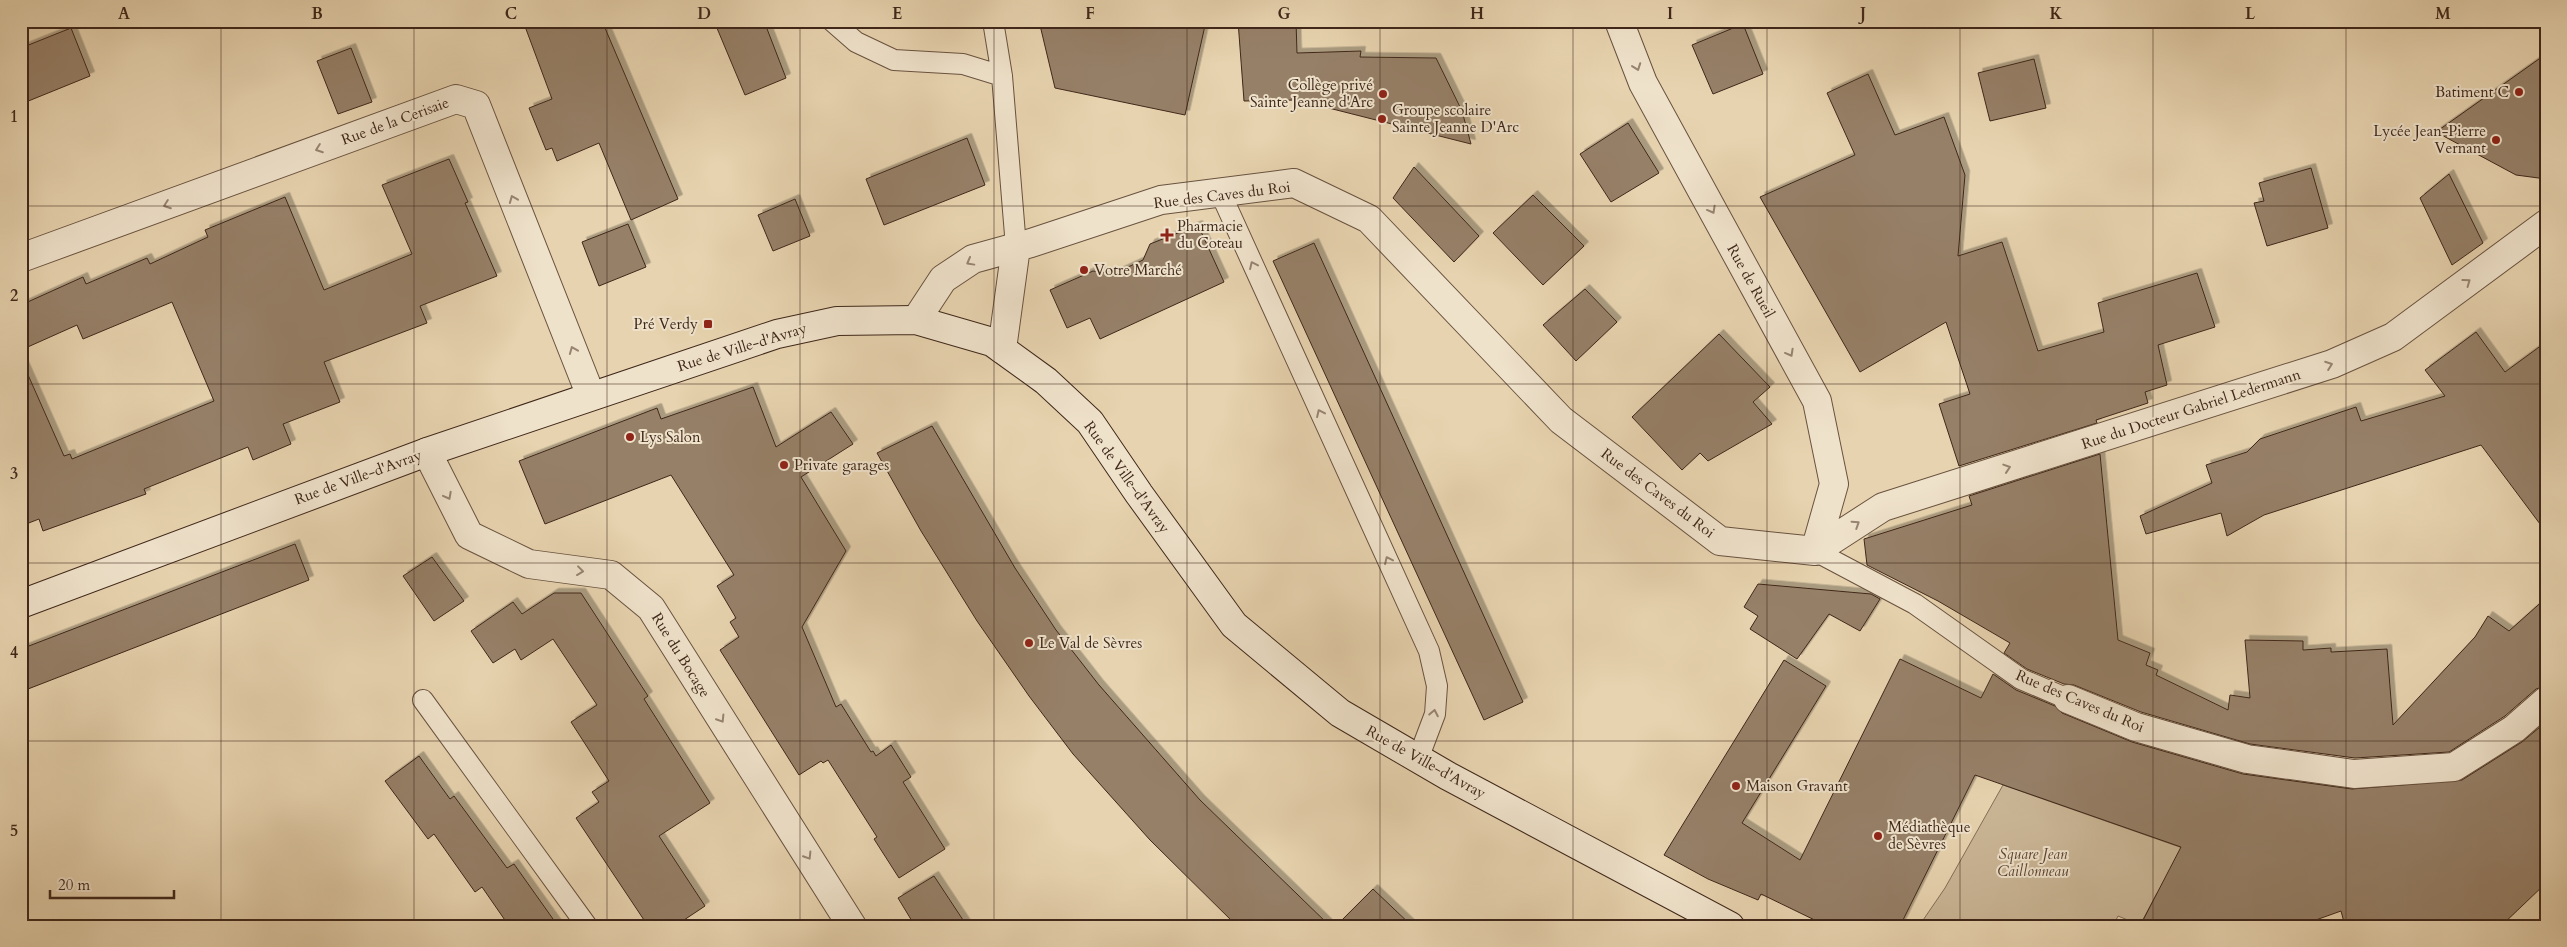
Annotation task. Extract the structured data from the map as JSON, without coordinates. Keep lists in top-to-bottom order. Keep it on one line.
{"streets":{"street":["Rue de la Cerisaie","Rue des Caves du Roi","Rue de Rueil","Rue de Ville-d'Avray","Rue du Docteur Gabriel Ledermann","Rue du Bocage"]},"crossings":[["Rue de la Cerisaie","Rue de Ville-d'Avray"],["Rue des Caves du Roi","Rue de Rueil"],["Rue des Caves du Roi","Rue de Ville-d'Avray"],["Rue des Caves du Roi","Rue du Docteur Gabriel Ledermann"],["Rue de Rueil","Rue du Docteur Gabriel Ledermann"],["Rue de Ville-d'Avray","Rue du Bocage"]],"one_way":["Rue de Rueil","Rue du Docteur Gabriel Ledermann","Rue du Bocage"],"parks":["Square Jean Caillonneau"],"places":{"other":["Batiment C","Collège privé Sainte Jeanne d'Arc","Groupe scolaire Sainte Jeanne D'Arc","Lycée Jean-Pierre Vernant","Votre Marché","Lys Salon","Private garages","Le Val de Sèvres","Maison Gravant","Médiathèque de Sèvres"],"health":["Pharmacie du Coteau"],"transit":["Pré Verdy"]},"scale_bar":"20 m","grid":{"columns":["A","B","C","D","E","F","G","H","I","J","K","L","M"],"rows":["1","2","3","4","5"]}}
